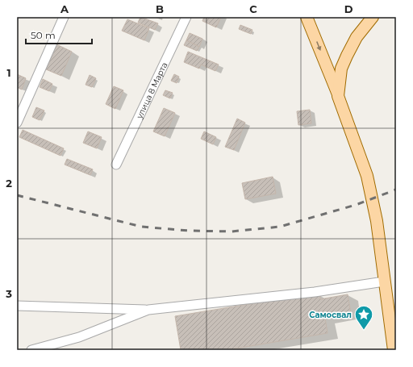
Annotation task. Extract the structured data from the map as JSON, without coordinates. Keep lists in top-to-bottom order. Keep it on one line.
{"streets":{"street":["улица 8 Марта"]},"places":{"place":["Самосвал"]},"scale_bar":"50 m","grid":{"columns":["A","B","C","D"],"rows":["1","2","3"]}}
